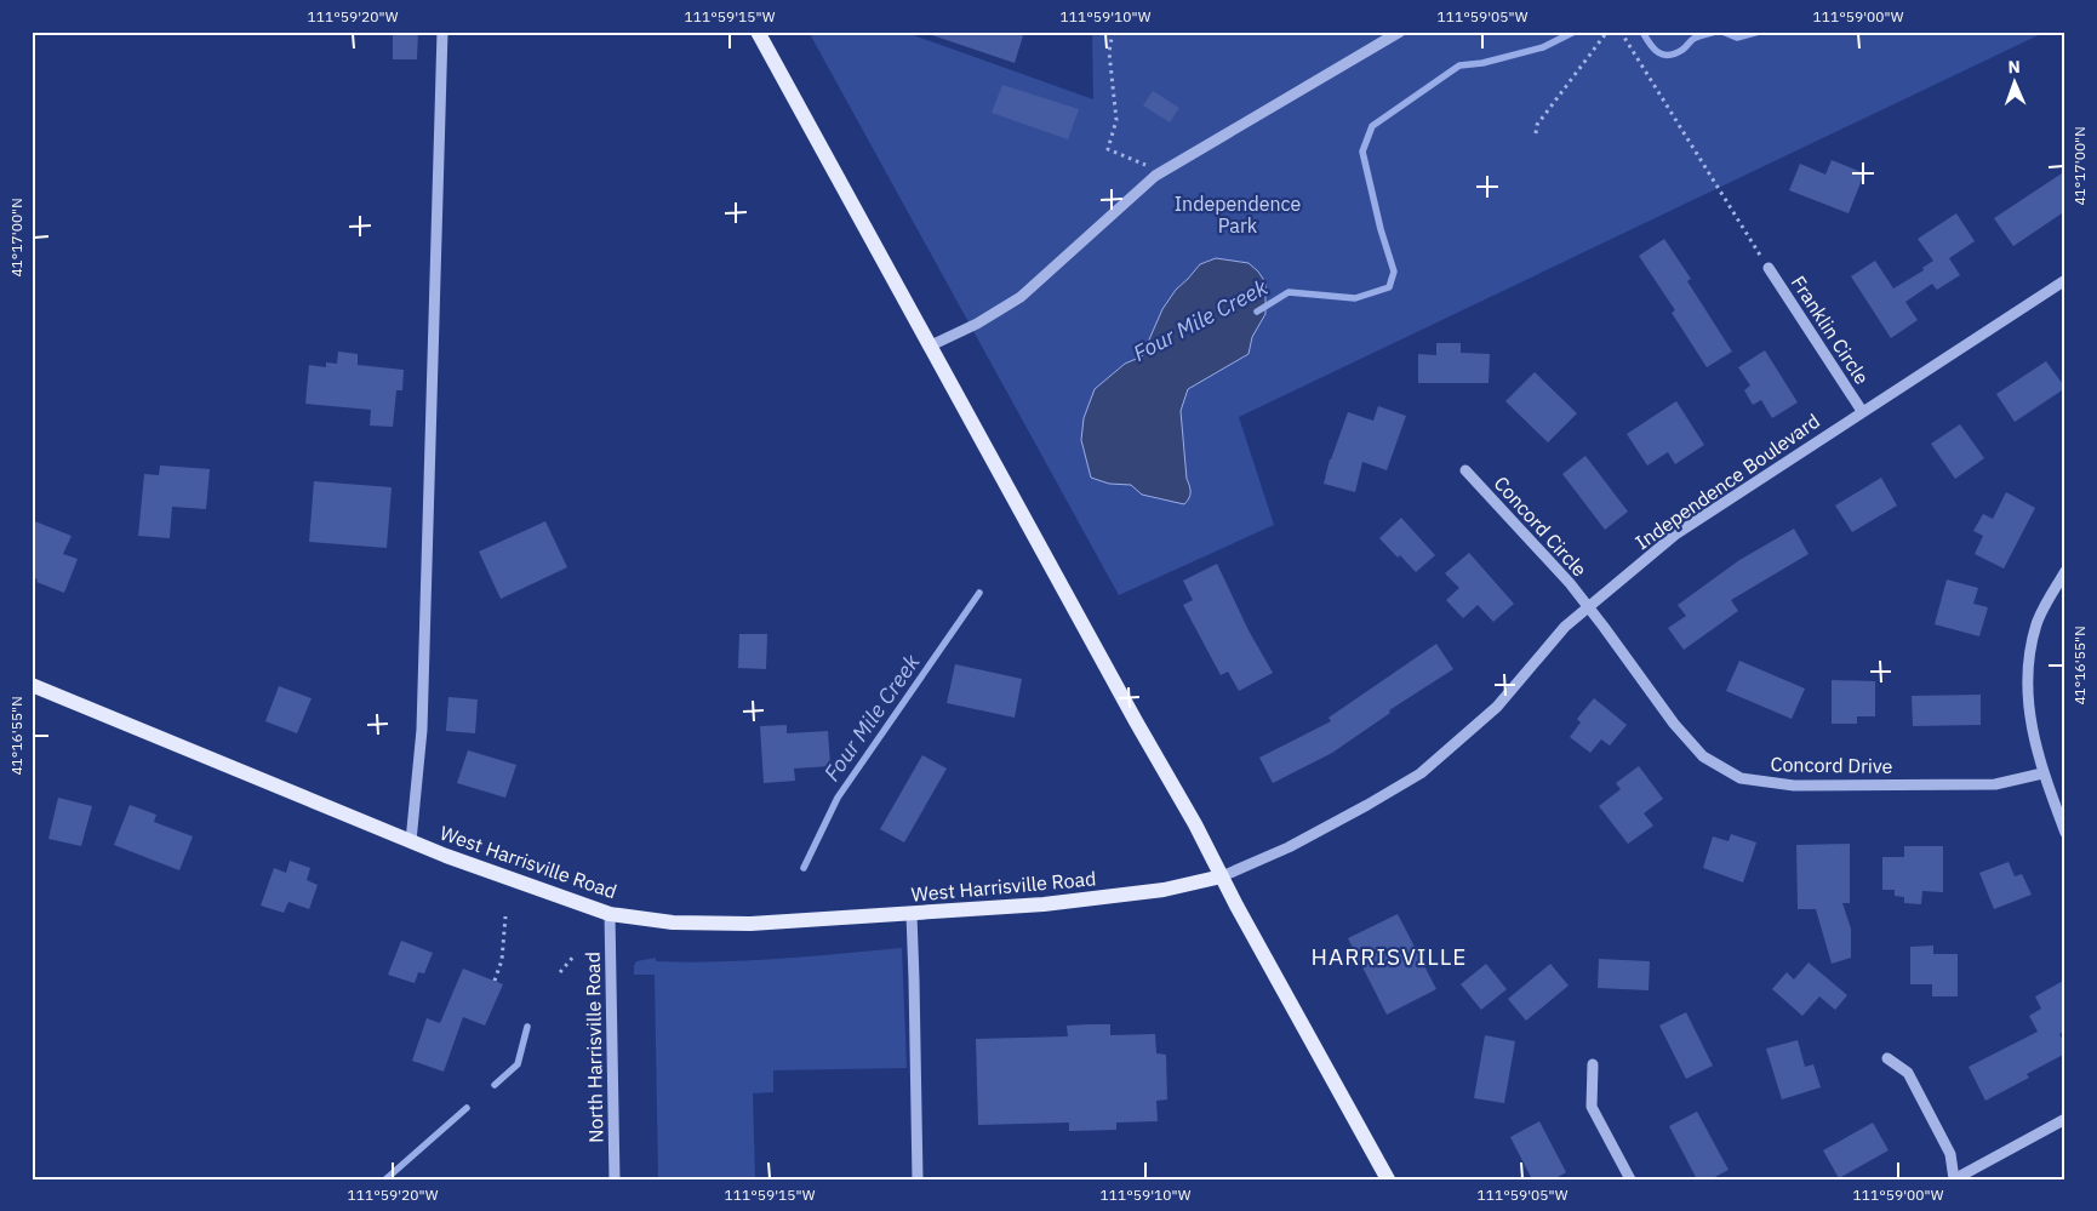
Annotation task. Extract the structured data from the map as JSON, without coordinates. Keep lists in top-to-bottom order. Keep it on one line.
{"streets":{"main road":["West Harrisville Road"],"street":["Franklin Circle","Independence Boulevard","Concord Circle","Concord Drive","North Harrisville Road"]},"crossings":[["Franklin Circle","Independence Boulevard"],["Independence Boulevard","Concord Circle"],["Independence Boulevard","Concord Drive"],["Independence Boulevard","West Harrisville Road"],["Concord Circle","Concord Drive"],["West Harrisville Road","North Harrisville Road"]],"districts":["HARRISVILLE"],"water":["Four Mile Creek"],"parks":["Independence Park"],"north":"top","coordinates":["111°59'20\"W","111°59'15\"W","111°59'10\"W","111°59'05\"W","111°59'00\"W","41°17'00\"N","41°16'55\"N"]}
